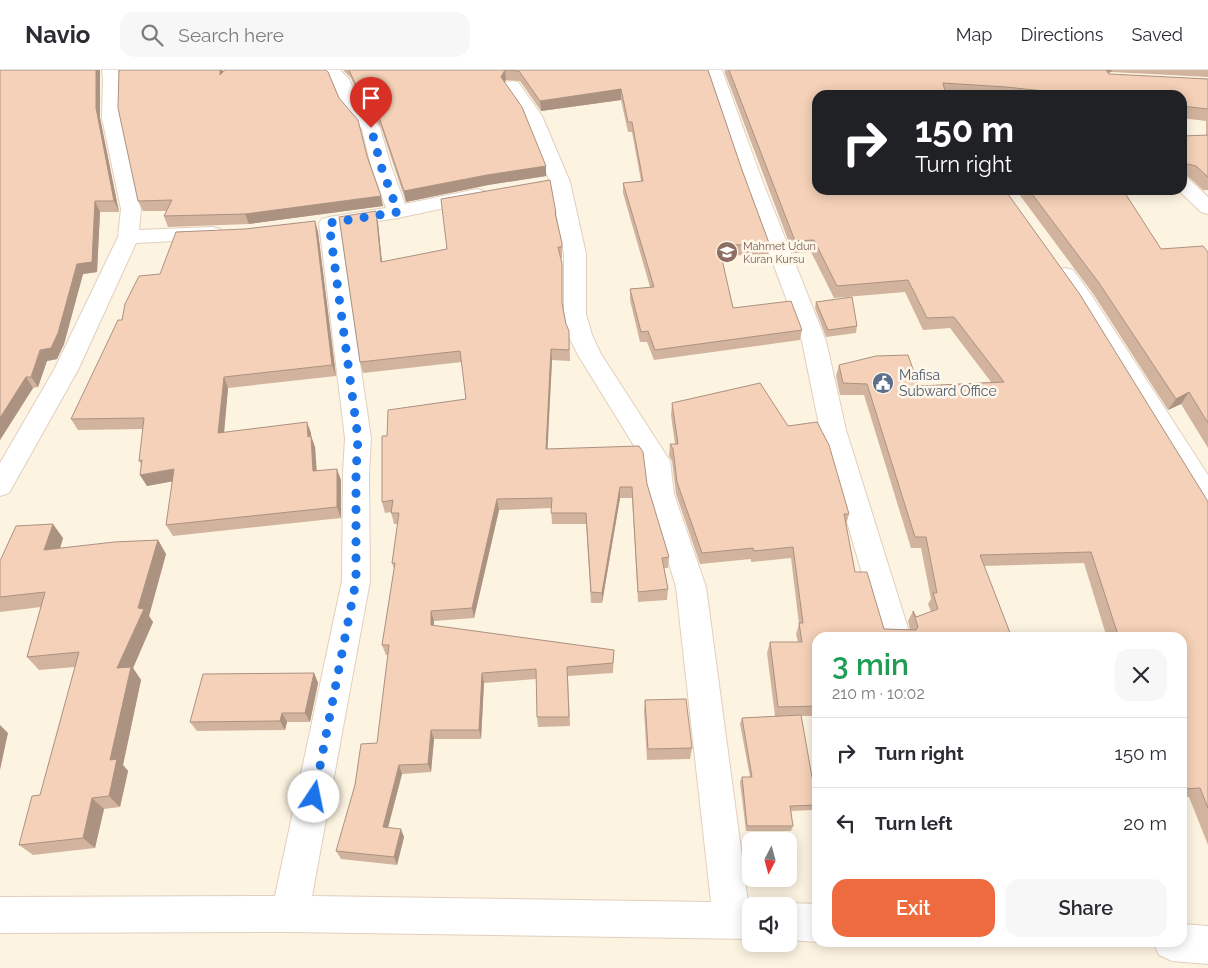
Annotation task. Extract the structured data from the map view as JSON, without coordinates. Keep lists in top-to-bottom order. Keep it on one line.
{"places":{"school or university":["Mahmet Udun Kuran Kursu"],"public building":["Mafisa Subward Office"]},"north":"bottom","page":{"header":"Navio","search":"Search here","nav":["Map","Directions","Saved"],"turn":["150 m","Turn right"],"heading":["3 min","210 m · 10:02"],"list":[{"name":"Turn right","value":"150 m"},{"name":"Turn left","value":"20 m"}],"buttons":["Exit","Share"]}}
